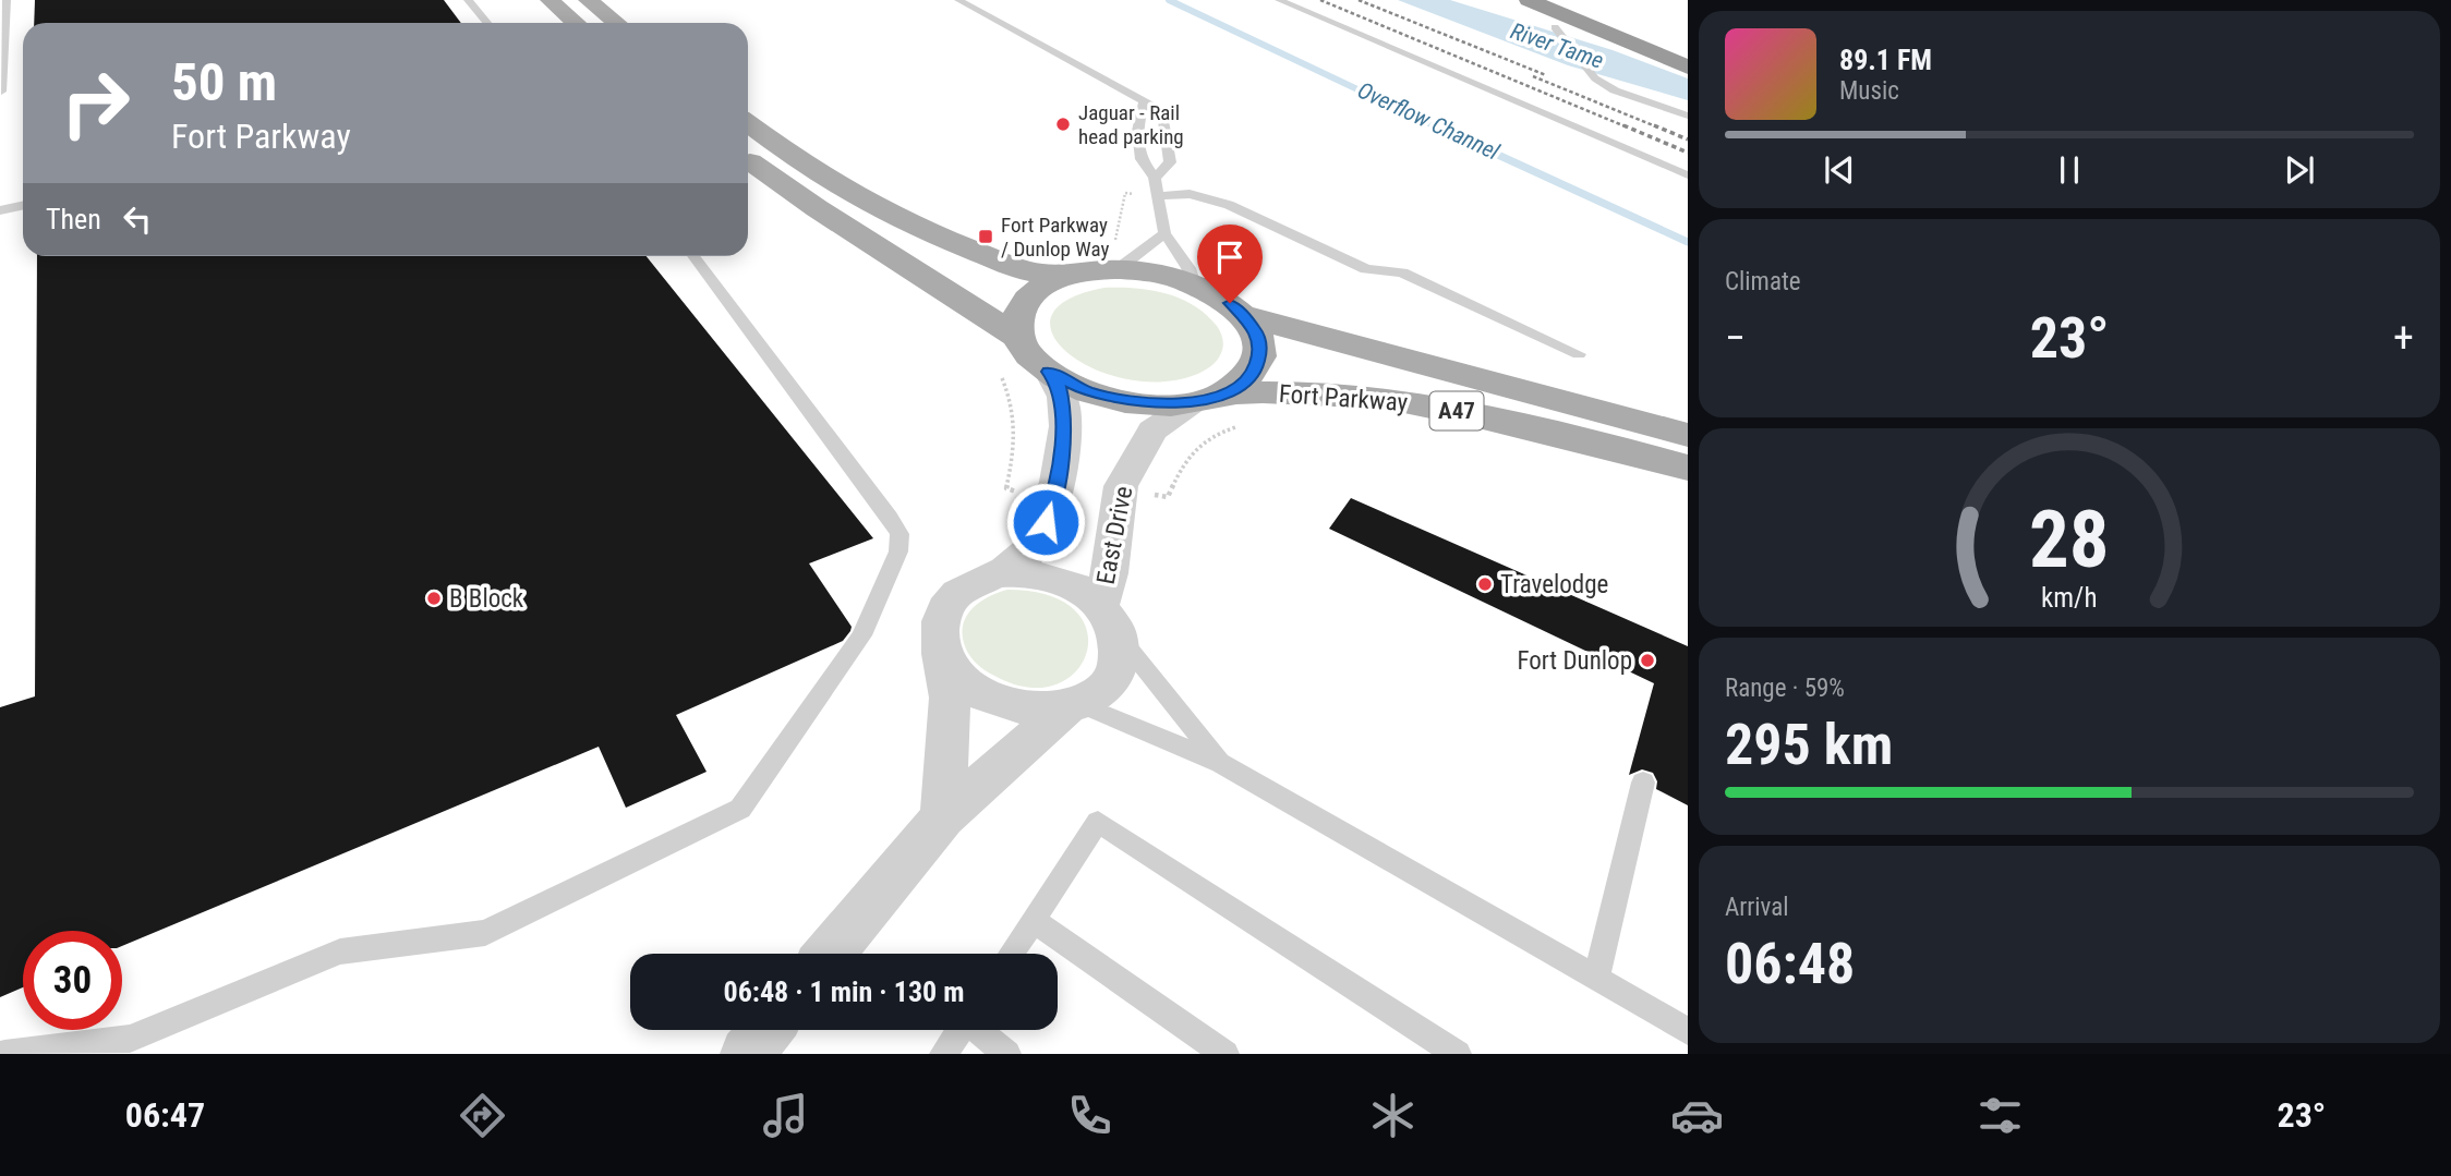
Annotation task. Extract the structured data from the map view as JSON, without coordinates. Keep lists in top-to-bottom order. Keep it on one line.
{"streets":{"main road":["Fort Parkway","A47"],"street":["East Drive"]},"crossings":[["Fort Parkway","East Drive"]],"water":["River Tame","Overflow Channel"],"places":{"other":["Jaguar - Rail head parking","Travelodge","B Block","Fort Dunlop"],"transit":["Fort Parkway / Dunlop Way"]},"page":{"turn":["50 m","Fort Parkway"],"song":["89.1 FM","Music"],"then":"Then","tile":["Climate",["Range · 59%","295 km"],["Arrival","06:48"]],"heat":["−","23°","+"],"limit":"30","trip":"06:48 · 1 min · 130 m","tabs":["06:47","23°"],"gauge":["28","km/h"]}}
